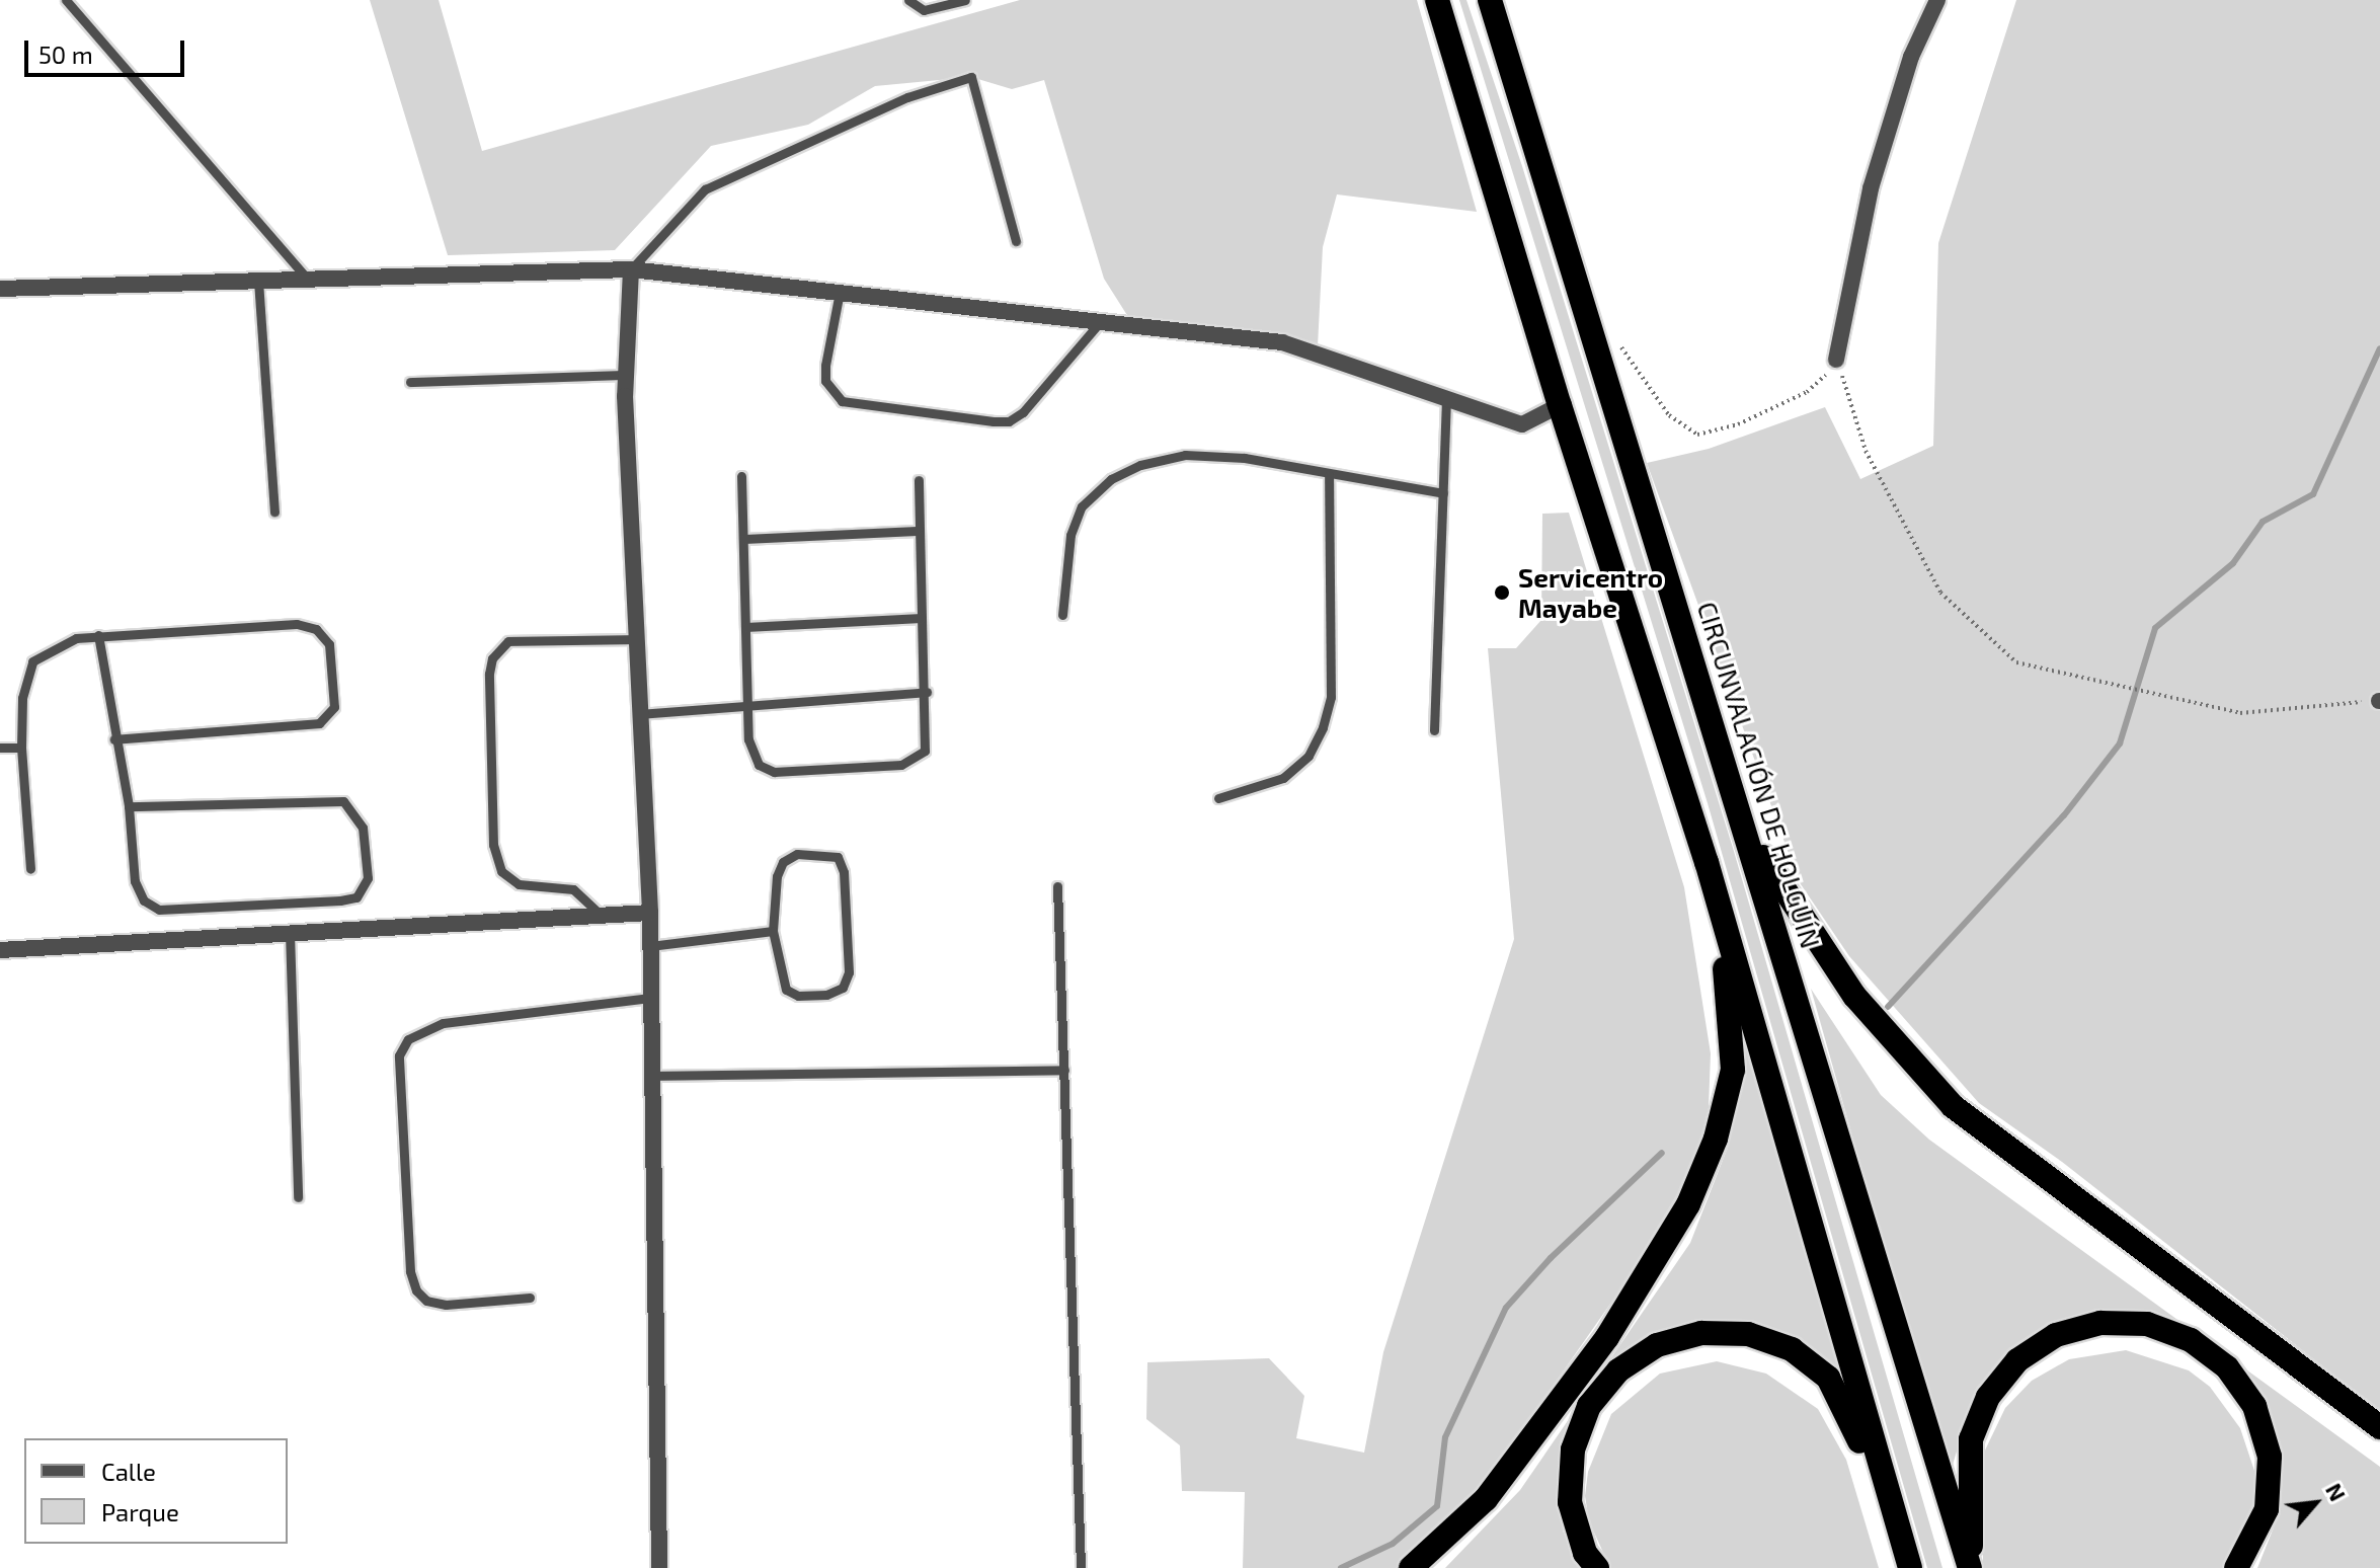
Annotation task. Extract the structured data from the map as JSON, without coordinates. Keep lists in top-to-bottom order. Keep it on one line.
{"streets":{"highway":["CIRCUNVALACIÓN DE HOLGUÍN"]},"places":["Servicentro Mayabe"],"legend":["Calle","Parque"],"scale_bar":"50 m","north":"top right"}
